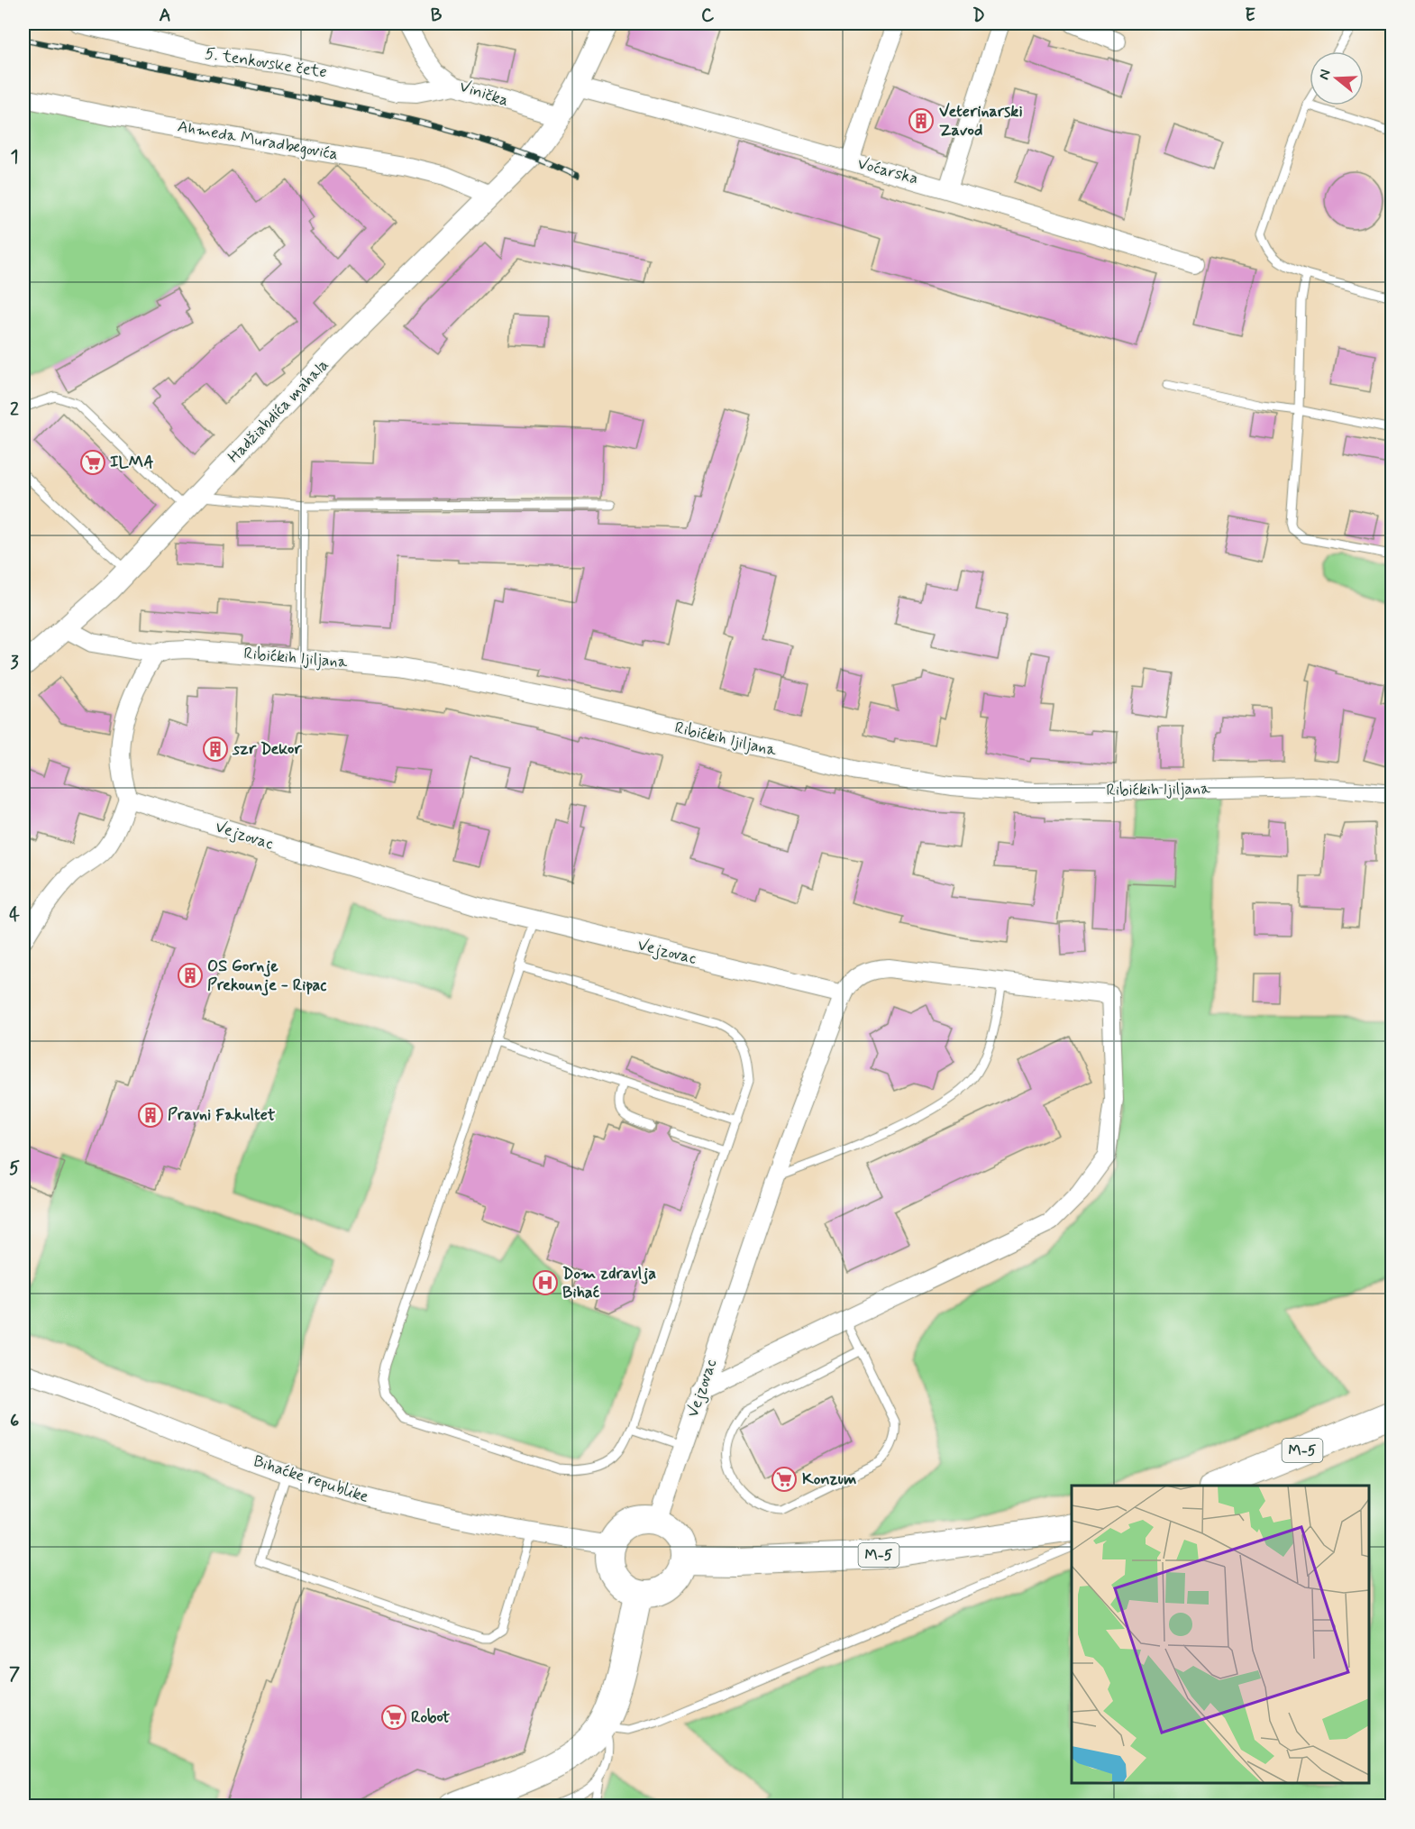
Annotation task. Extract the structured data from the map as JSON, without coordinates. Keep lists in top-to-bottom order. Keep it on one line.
{"streets":{"main road":["M-5"],"street":["5. tenkovske čete","Vinička","Ahmeda Muradbegovića","Voćarska","Hadžiabdića mahala","Ribićkih ljiljana","Vejzovac","Bihaćke republike"]},"crossings":[["5. tenkovske čete","Vinička"],["Vinička","Hadžiabdića mahala"],["Ahmeda Muradbegovića","Hadžiabdića mahala"],["Voćarska","Hadžiabdića mahala"],["Hadžiabdića mahala","Ribićkih ljiljana"],["Vejzovac","M-5"],["Vejzovac","Bihaćke republike"],["M-5","Bihaćke republike"]],"places":{"building":["Veterinarski Zavod","szr Dekor","OS Gornje Prekounje - Ripac","Pravni Fakultet"],"supermarket":["ILMA","Konzum","Robot"],"hospital":["Dom zdravlja Bihać"]},"north":"left","grid":{"columns":["A","B","C","D","E"],"rows":["1","2","3","4","5","6","7"]}}
